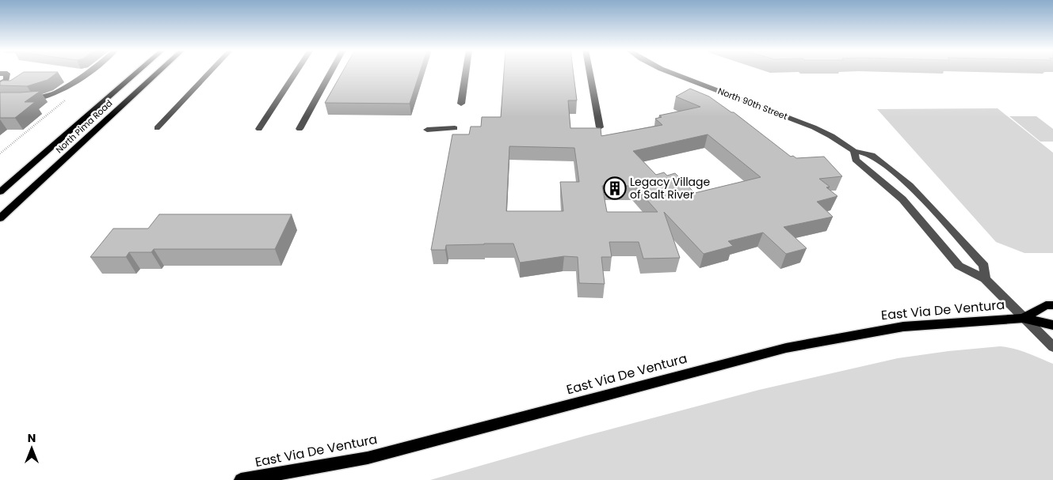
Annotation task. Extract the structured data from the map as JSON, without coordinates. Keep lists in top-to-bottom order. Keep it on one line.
{"streets":{"main road":["North Pima Road","East Via De Ventura"],"street":["North 90th Street"]},"crossings":[["North 90th Street","East Via De Ventura"]],"places":{"building":["Legacy Village of Salt River"]},"north":"top"}
